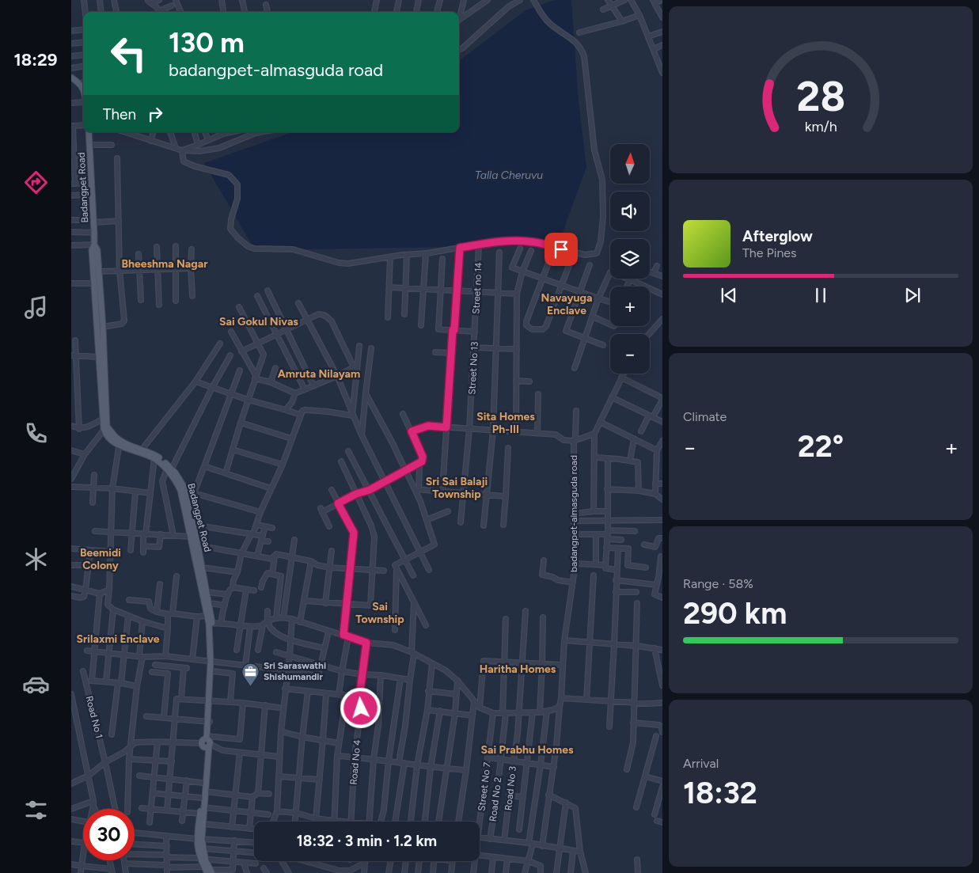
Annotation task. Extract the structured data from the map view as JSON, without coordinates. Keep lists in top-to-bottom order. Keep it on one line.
{"streets":{"main road":["Badangpet Road"],"street":["Street no 14","Street No 13","badangpet-almasguda road","Road No 1","Road No 4","Street No 7","Road No 3","Road No 2"]},"crossings":[["Street no 14","Street No 13"]],"districts":["Bheeshma Nagar","Navayuga Enclave","Sai Gokul Nivas","Amruta Nilayam","Sita Homes Ph-III","Sri Sai Balaji Township","Beemidi Colony","Sai Township","Srilaxmi Enclave","Haritha Homes","Sai Prabhu Homes"],"water":["Talla Cheruvu"],"places":{"office":["Sri Saraswathi Shishumandir"]},"north":"top","page":{"tabs":"18:29","turn":["130 m","badangpet-almasguda road"],"then":"Then","map_buttons":["+","−"],"song":["Afterglow","The Pines"],"tile":["Climate",["Range · 58%","290 km"],["Arrival","18:32"]],"heat":["−","22°","+"],"limit":"30","trip":"18:32 · 3 min · 1.2 km","gauge":["28","km/h"]}}
